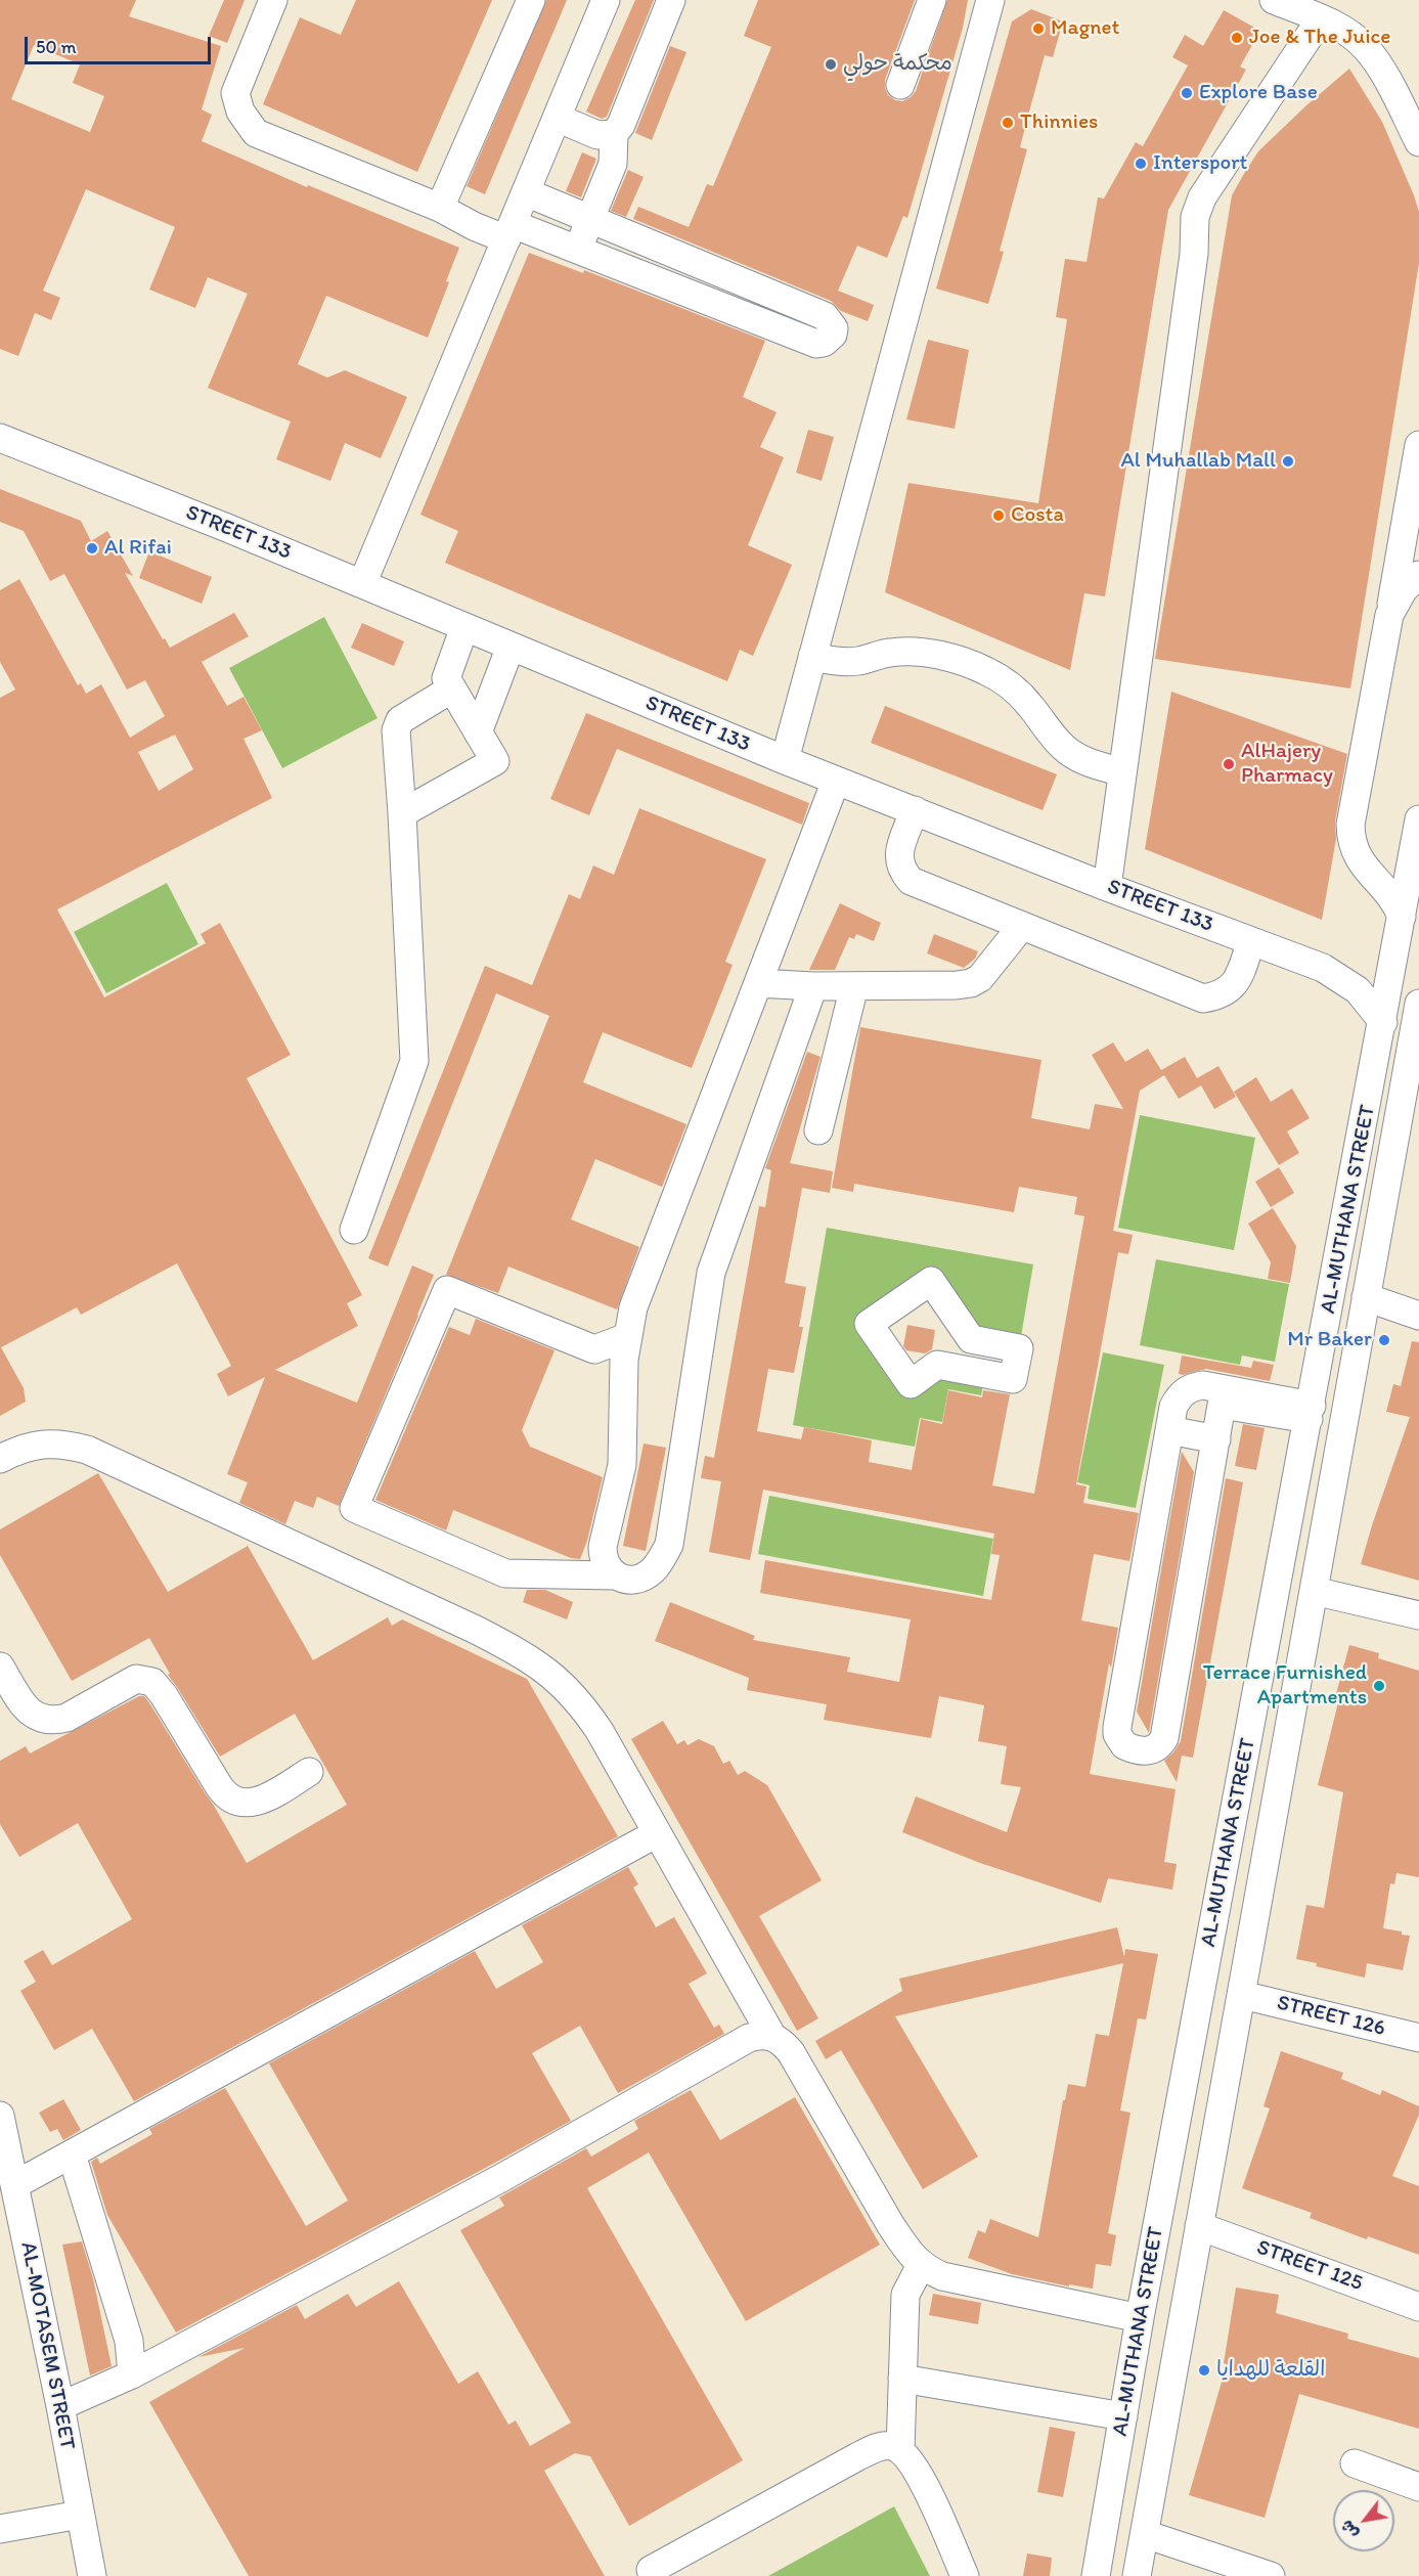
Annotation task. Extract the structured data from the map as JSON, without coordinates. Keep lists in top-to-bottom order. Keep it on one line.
{"streets":{"street":["STREET 133","AL-MUTHANA STREET","STREET 126","STREET 125","AL-MOTASEM STREET"]},"crossings":[["STREET 133","AL-MUTHANA STREET"],["AL-MUTHANA STREET","STREET 126"],["AL-MUTHANA STREET","STREET 125"]],"places":["Magnet","Joe & The Juice","محكمة حولي","Explore Base","Thinnies","Intersport","Al Muhallab Mall","Costa","Al Rifai","AlHajery Pharmacy","Mr Baker","Terrace Furnished Apartments","القلعة للهدايا"],"scale_bar":"50 m","north":"bottom left"}
